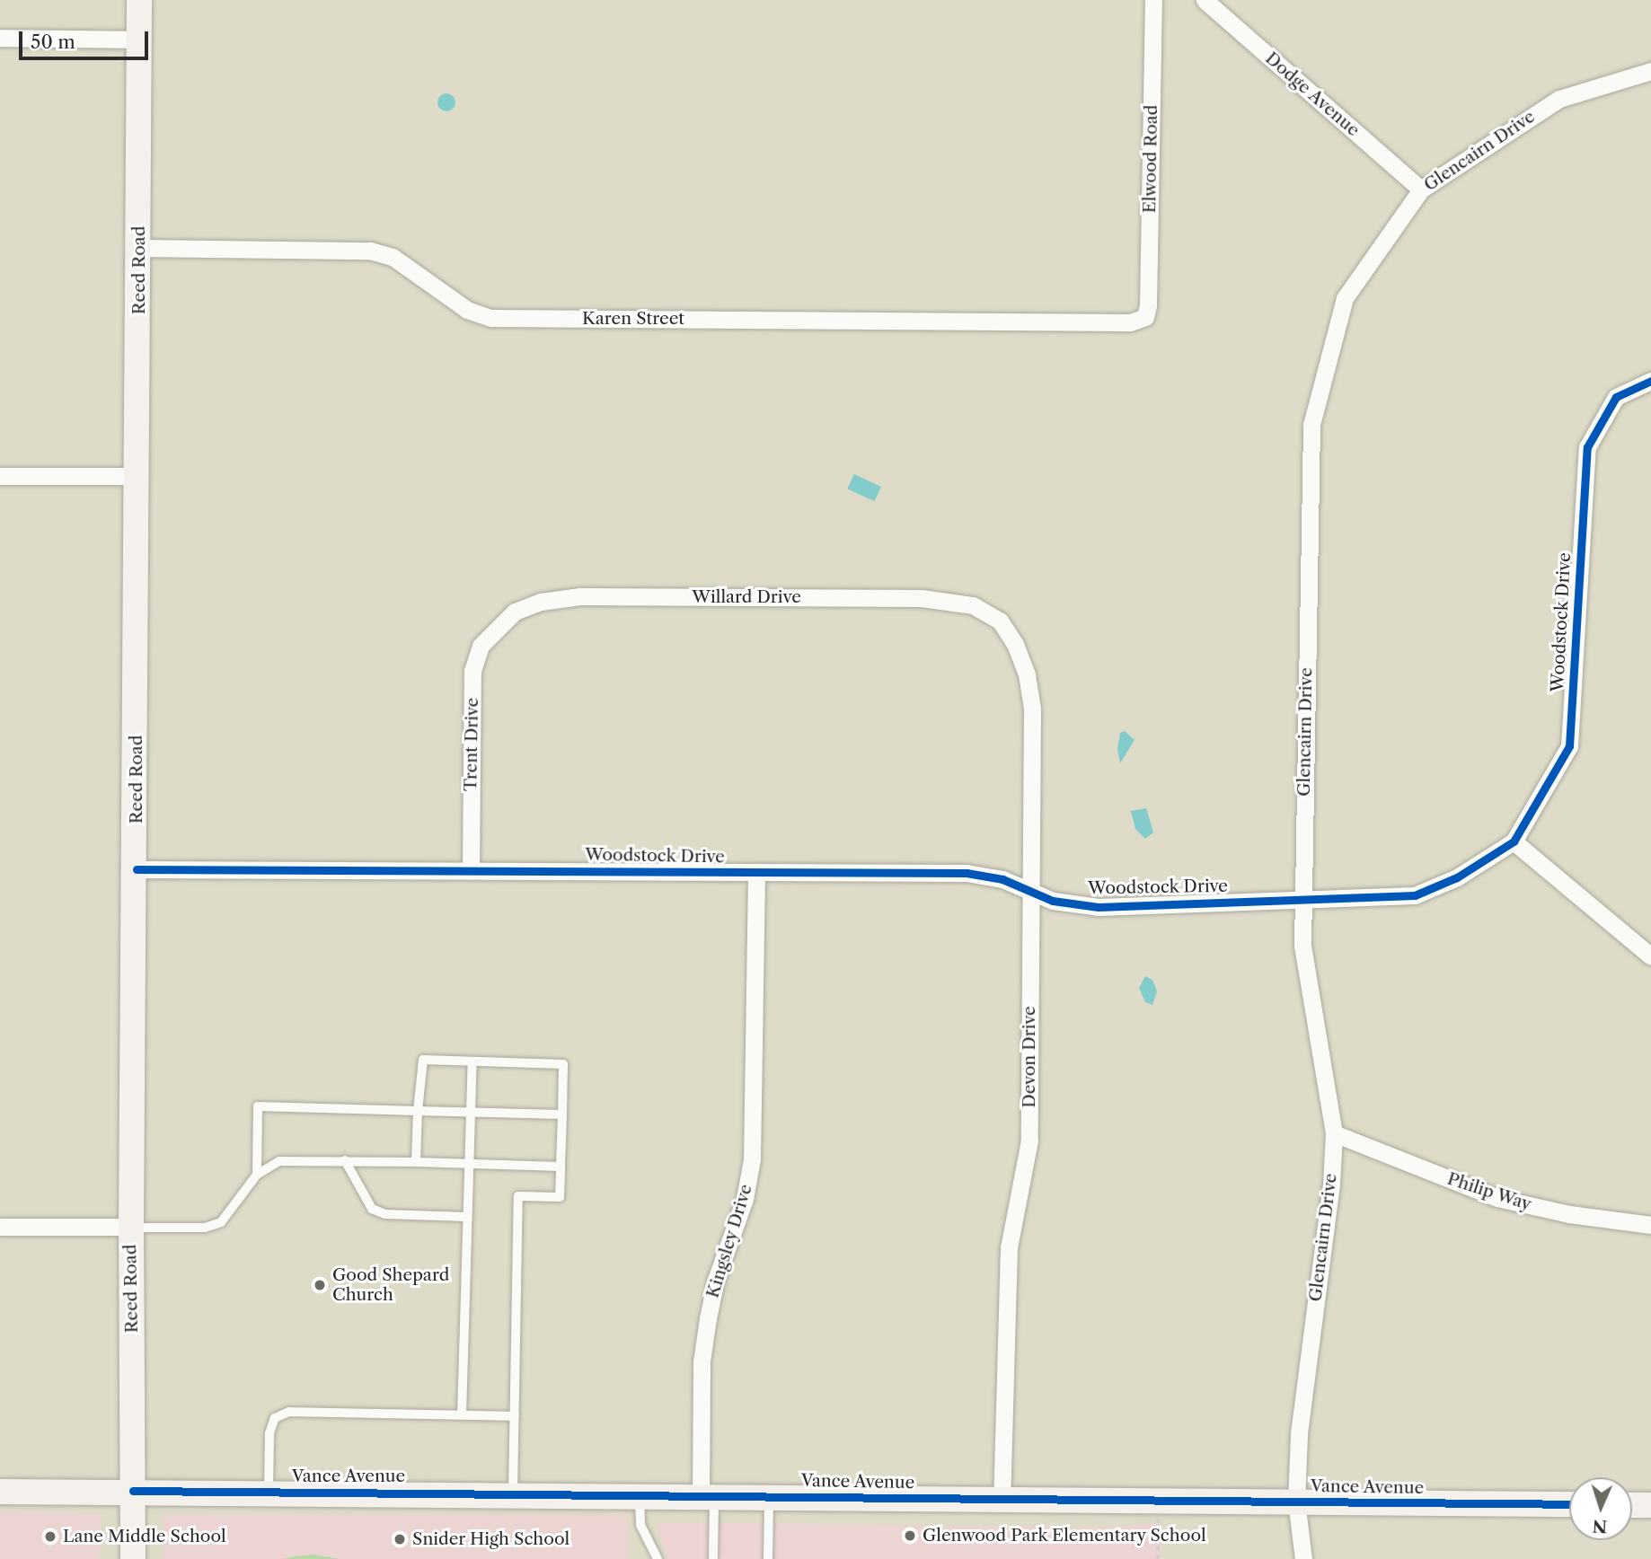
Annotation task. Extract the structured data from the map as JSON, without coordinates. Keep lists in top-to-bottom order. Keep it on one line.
{"streets":{"street":["Dodge Avenue","Glencairn Drive","Elwood Road","Reed Road","Karen Street","Willard Drive","Woodstock Drive","Trent Drive","Devon Drive","Philip Way","Kingsley Drive","Vance Avenue"]},"crossings":[["Dodge Avenue","Glencairn Drive"],["Glencairn Drive","Woodstock Drive"],["Glencairn Drive","Philip Way"],["Glencairn Drive","Vance Avenue"],["Elwood Road","Karen Street"],["Reed Road","Karen Street"],["Reed Road","Woodstock Drive"],["Reed Road","Vance Avenue"],["Willard Drive","Trent Drive"],["Willard Drive","Devon Drive"],["Woodstock Drive","Trent Drive"],["Woodstock Drive","Devon Drive"],["Woodstock Drive","Kingsley Drive"],["Devon Drive","Vance Avenue"],["Kingsley Drive","Vance Avenue"]],"places":["Good Shepard Church","Glenwood Park Elementary School","Lane Middle School","Snider High School"],"scale_bar":"50 m","north":"bottom"}
